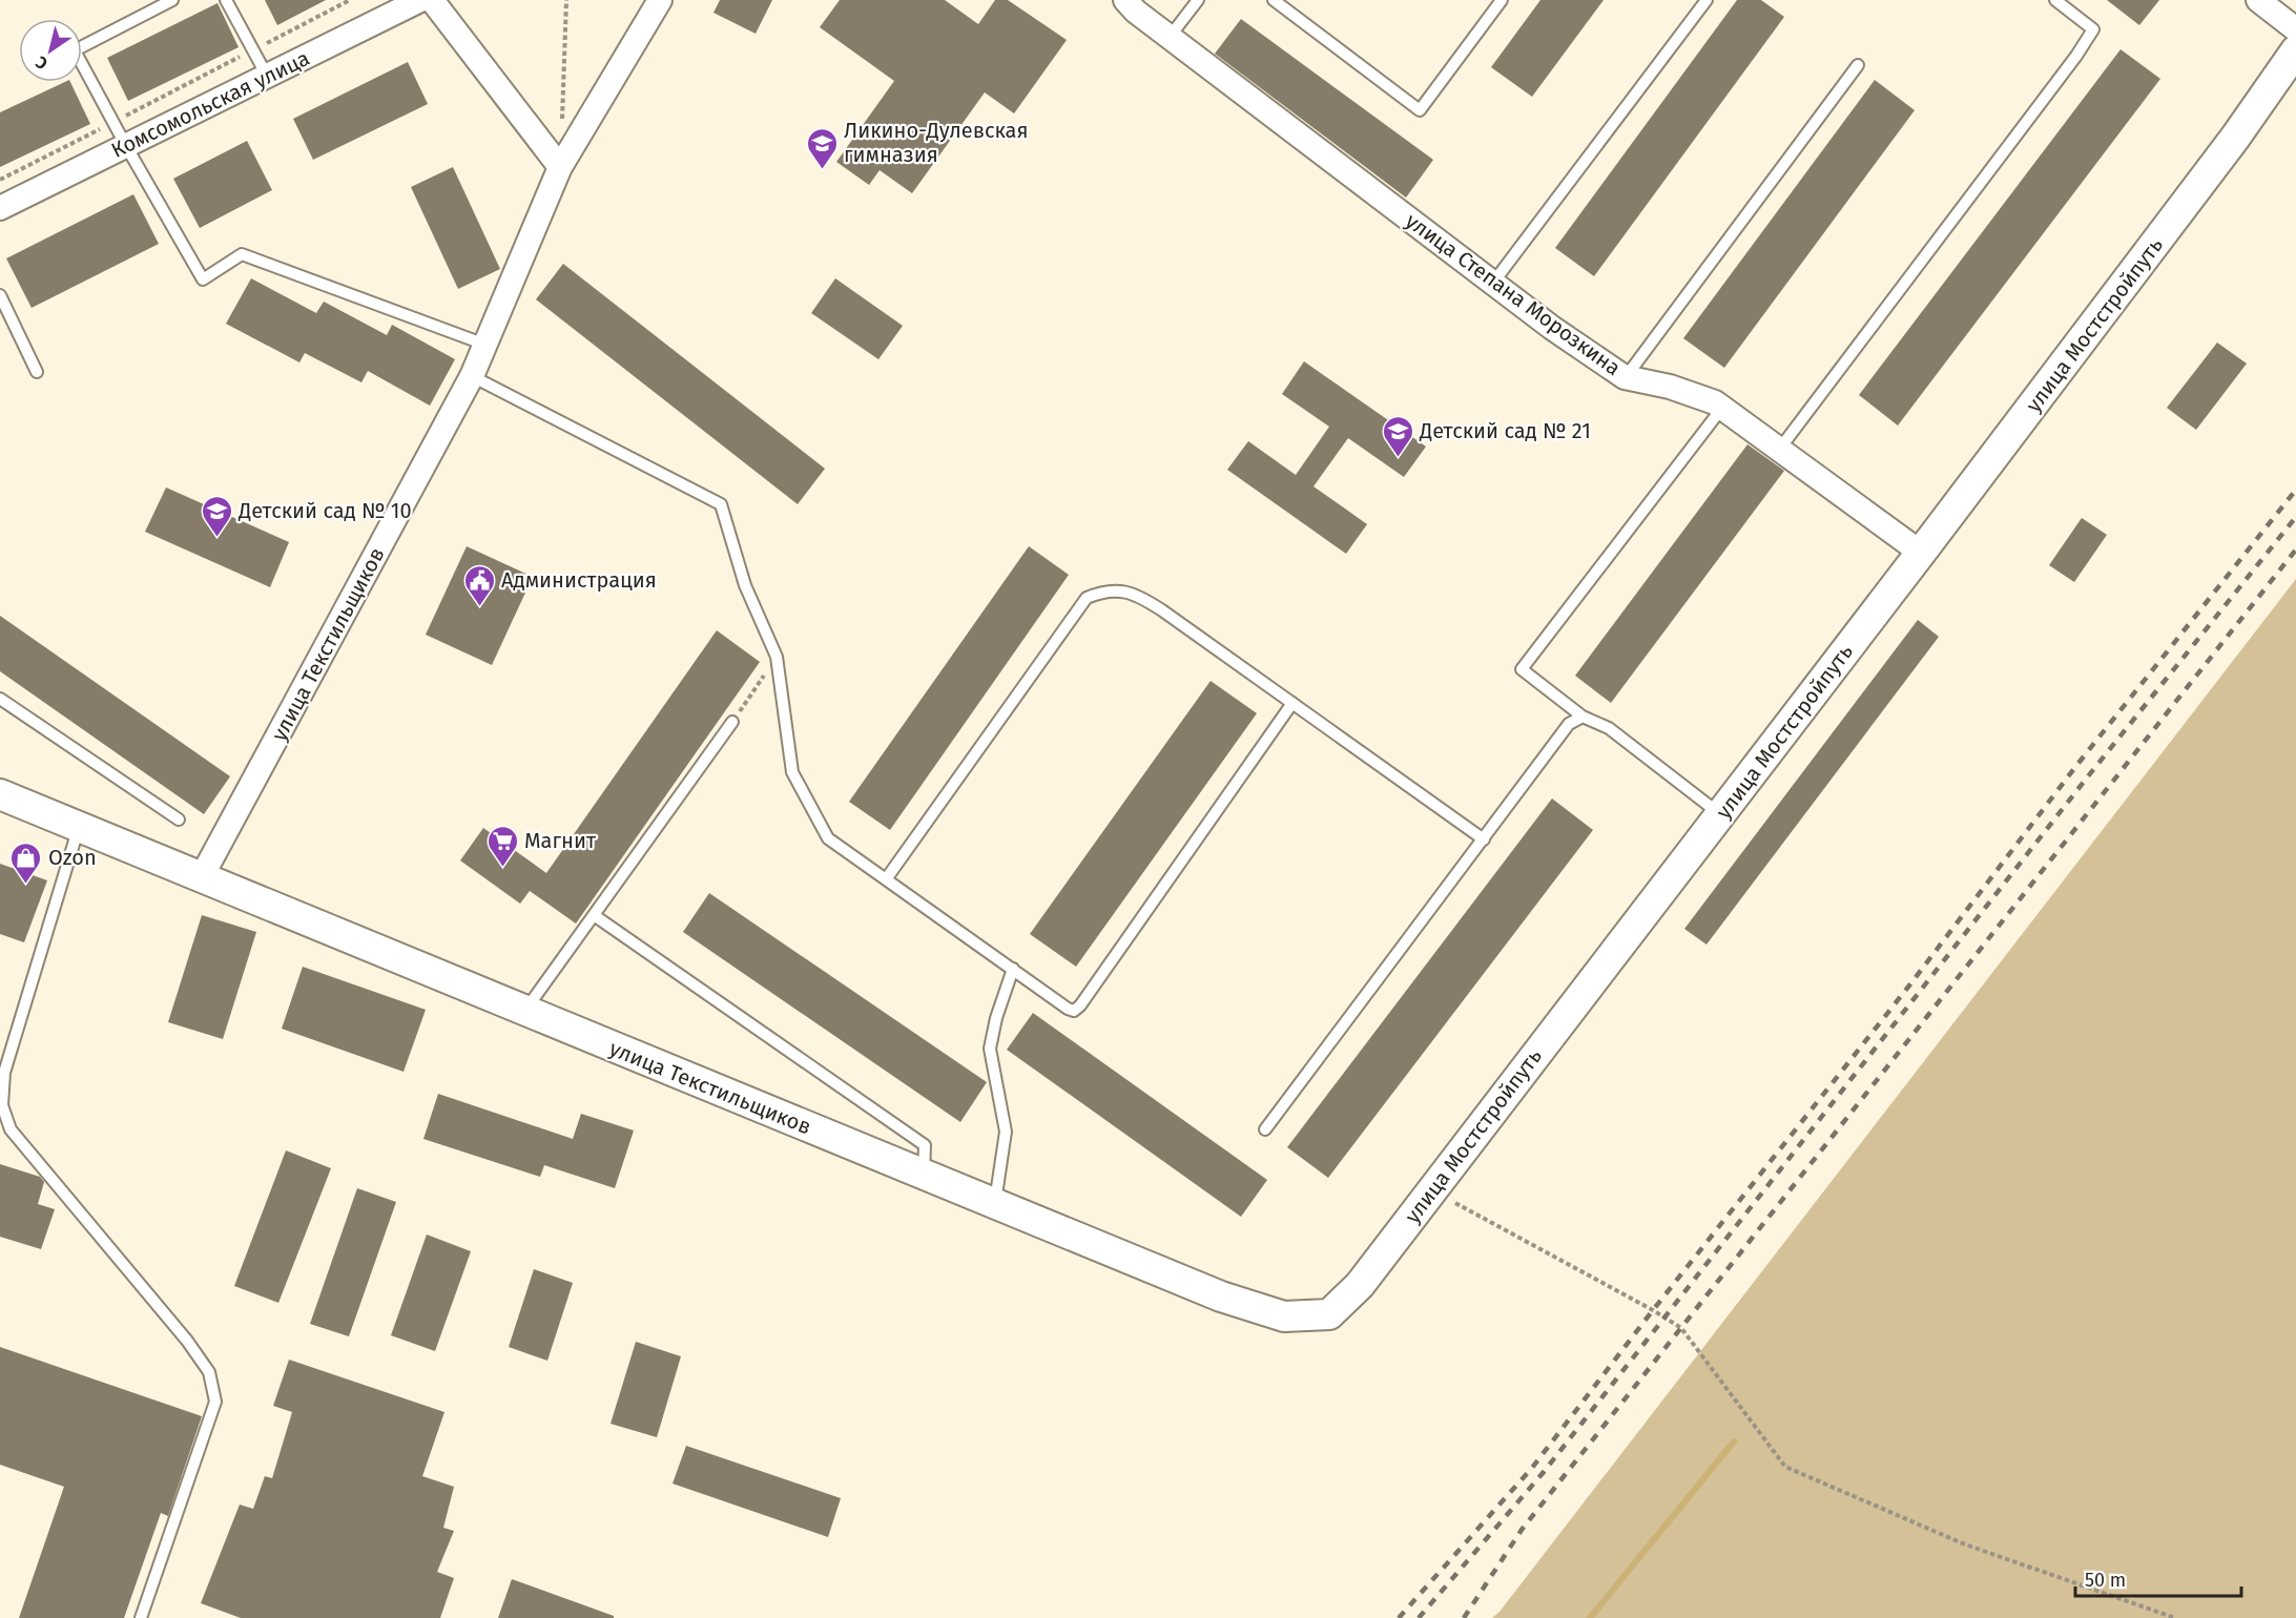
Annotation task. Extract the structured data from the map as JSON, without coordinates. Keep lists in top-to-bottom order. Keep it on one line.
{"streets":{"street":["Комсомольская улица","улица Степана Морозкина","улица Мостстройпуть","улица Текстильщиков"]},"crossings":[["улица Степана Морозкина","улица Мостстройпуть"],["улица Мостстройпуть","улица Текстильщиков"]],"places":{"school or university":["Ликино-Дулевская гимназия","Детский сад № 21","Детский сад № 10"],"public building":["Администрация"],"supermarket":["Магнит"],"shop":["Ozon"]},"scale_bar":"50 m","north":"bottom left"}
